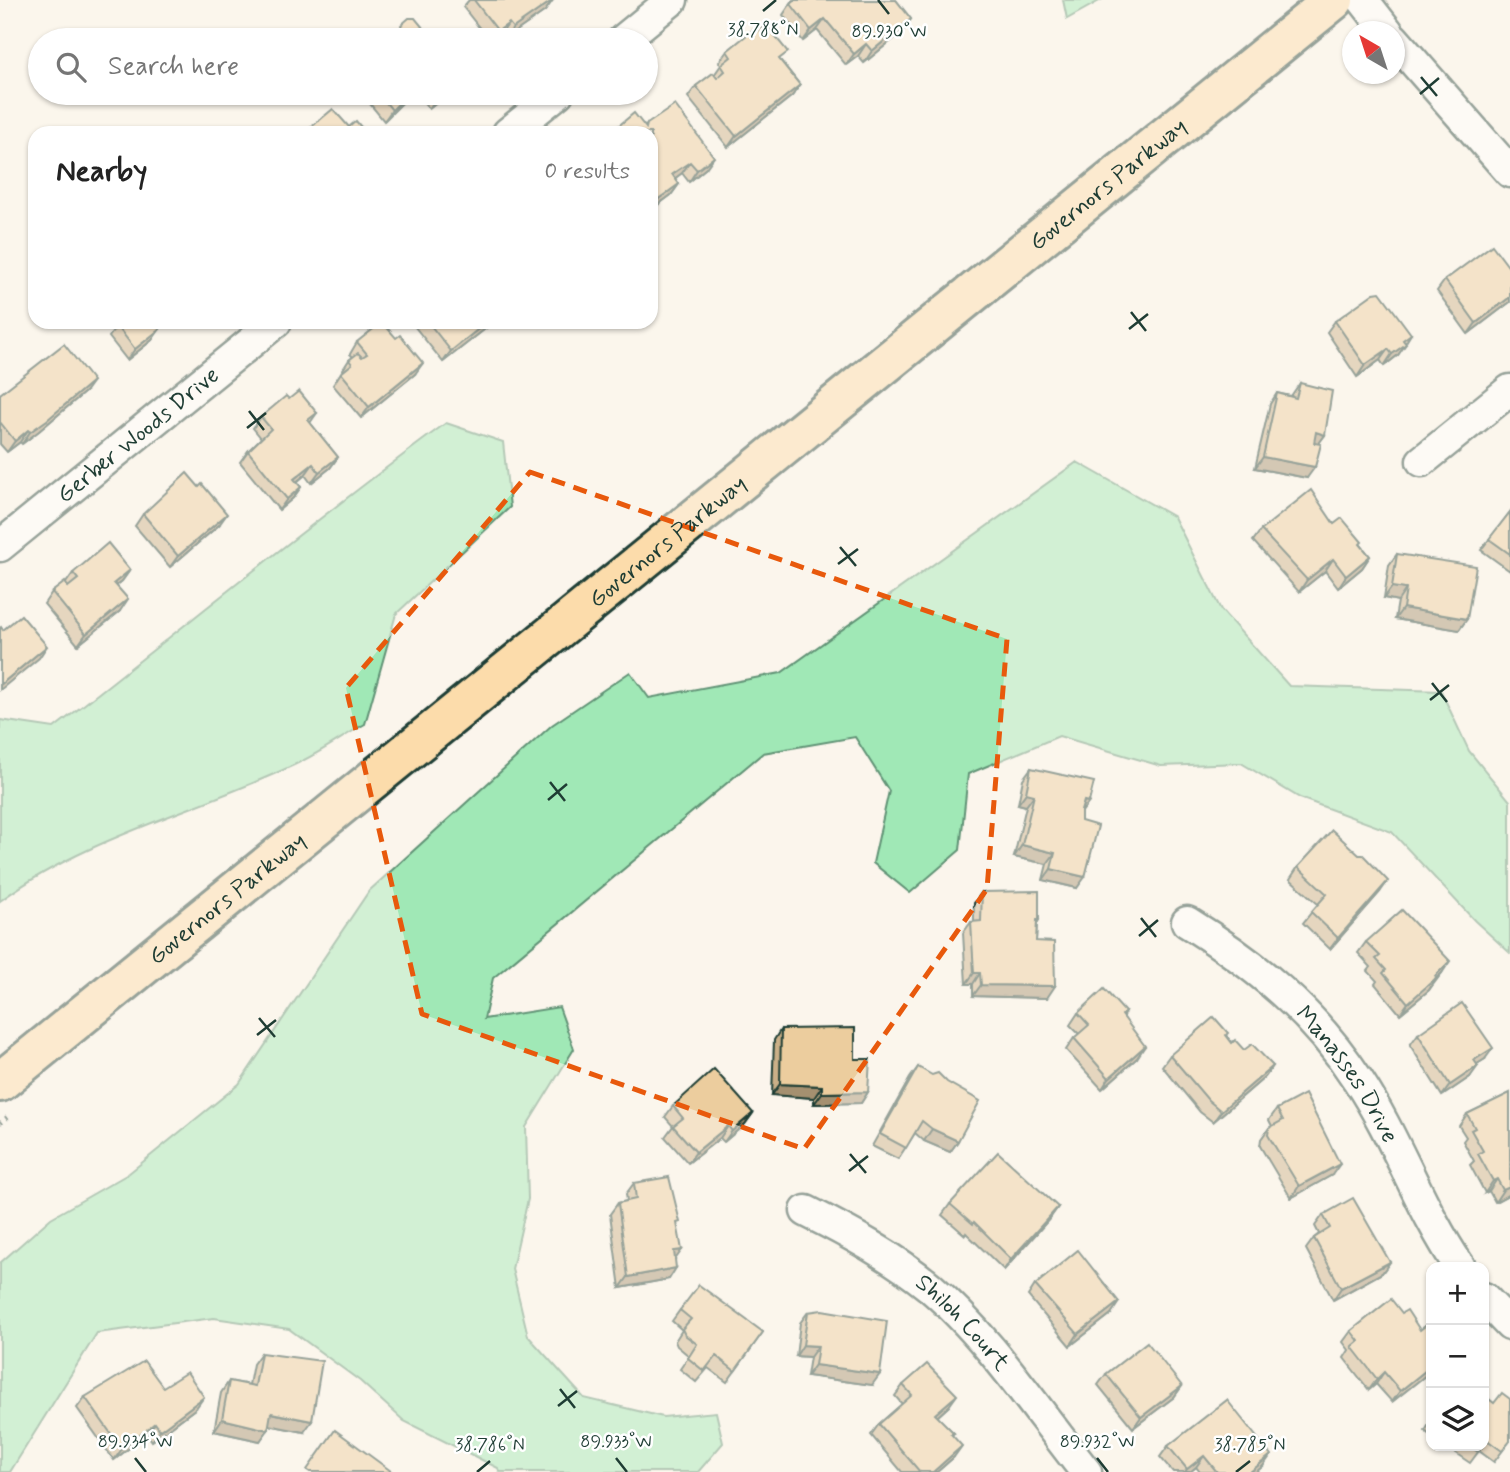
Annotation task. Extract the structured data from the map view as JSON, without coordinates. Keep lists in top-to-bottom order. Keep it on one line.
{"streets":{"main road":["Governors Parkway"],"street":["Gerber Woods Drive","Manasses Drive","Shiloh Court"]},"north":"top left","page":{"search":"Search here","heading":["Nearby","0 results"],"map_buttons":["+","−"]},"coordinates":["38.788°N","89.930°W","89.934°W","89.933°W","89.932°W","38.786°N","38.785°N"]}
